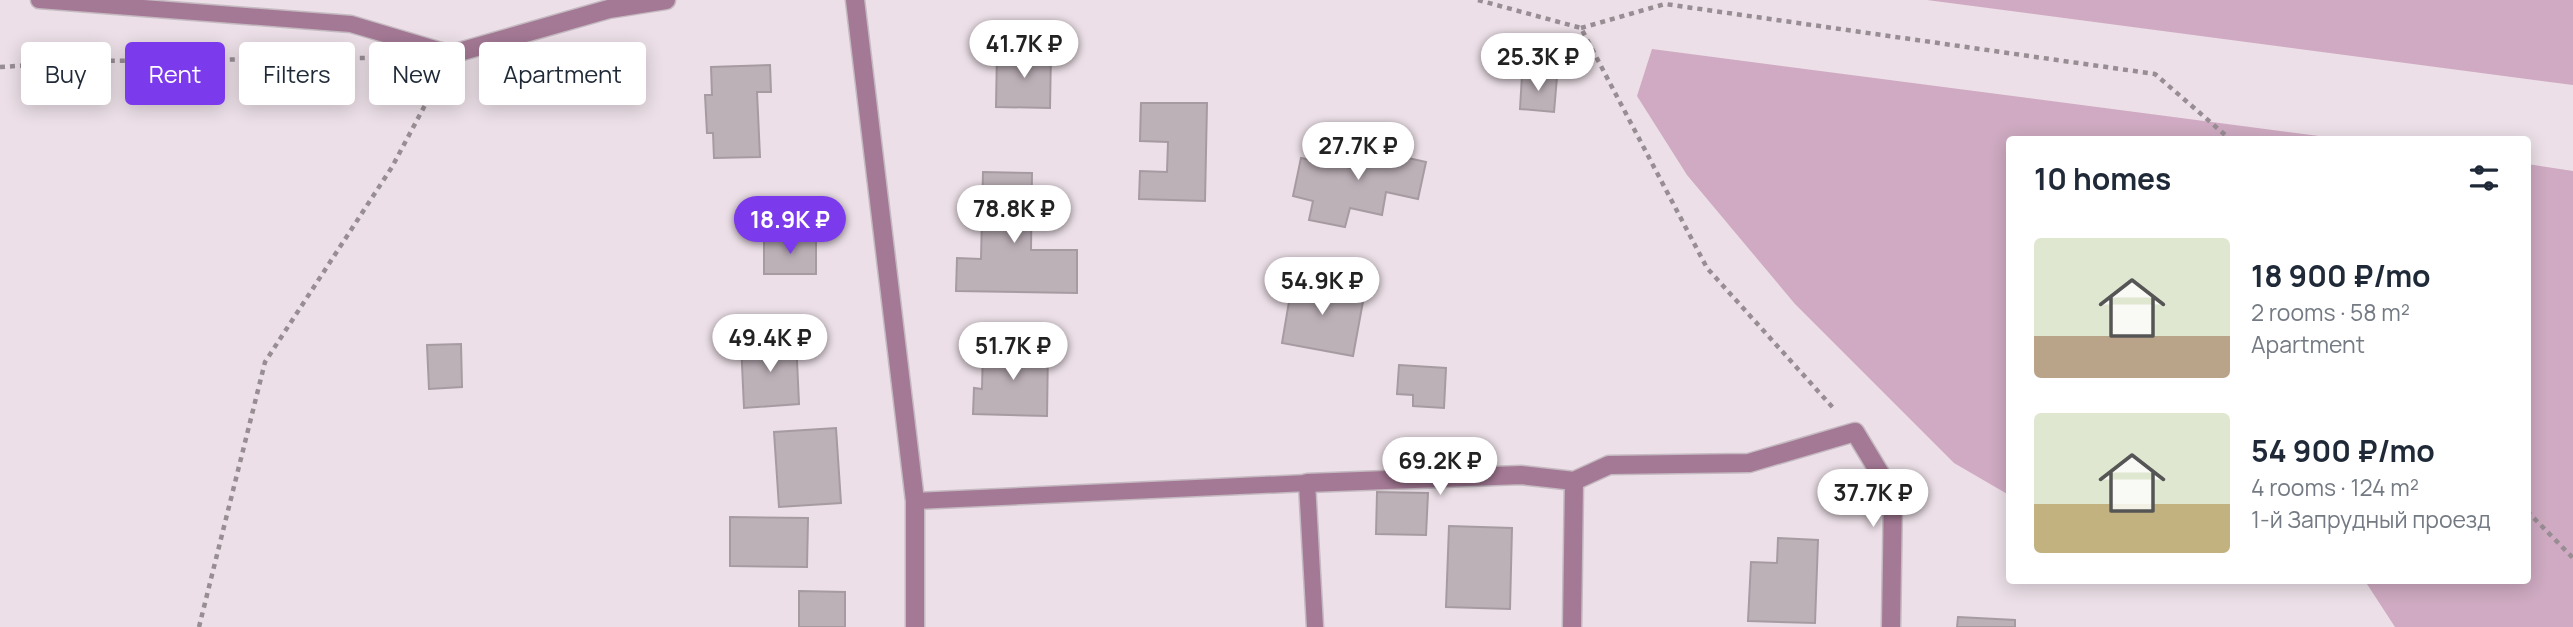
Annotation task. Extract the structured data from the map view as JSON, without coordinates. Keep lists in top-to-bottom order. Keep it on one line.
{"page":{"price":["41.7K ₽","25.3K ₽","27.7K ₽","78.8K ₽","18.9K ₽","54.9K ₽","49.4K ₽","51.7K ₽","69.2K ₽","37.7K ₽"],"chip":["Buy","Rent","Filters","New","Apartment"],"heading":"10 homes","list":[{"name":"18 900 ₽/mo","note":"2 rooms · 58 m² · Apartment"},{"name":"54 900 ₽/mo","note":"4 rooms · 124 m² · 1-й Запрудный проезд"}]}}
